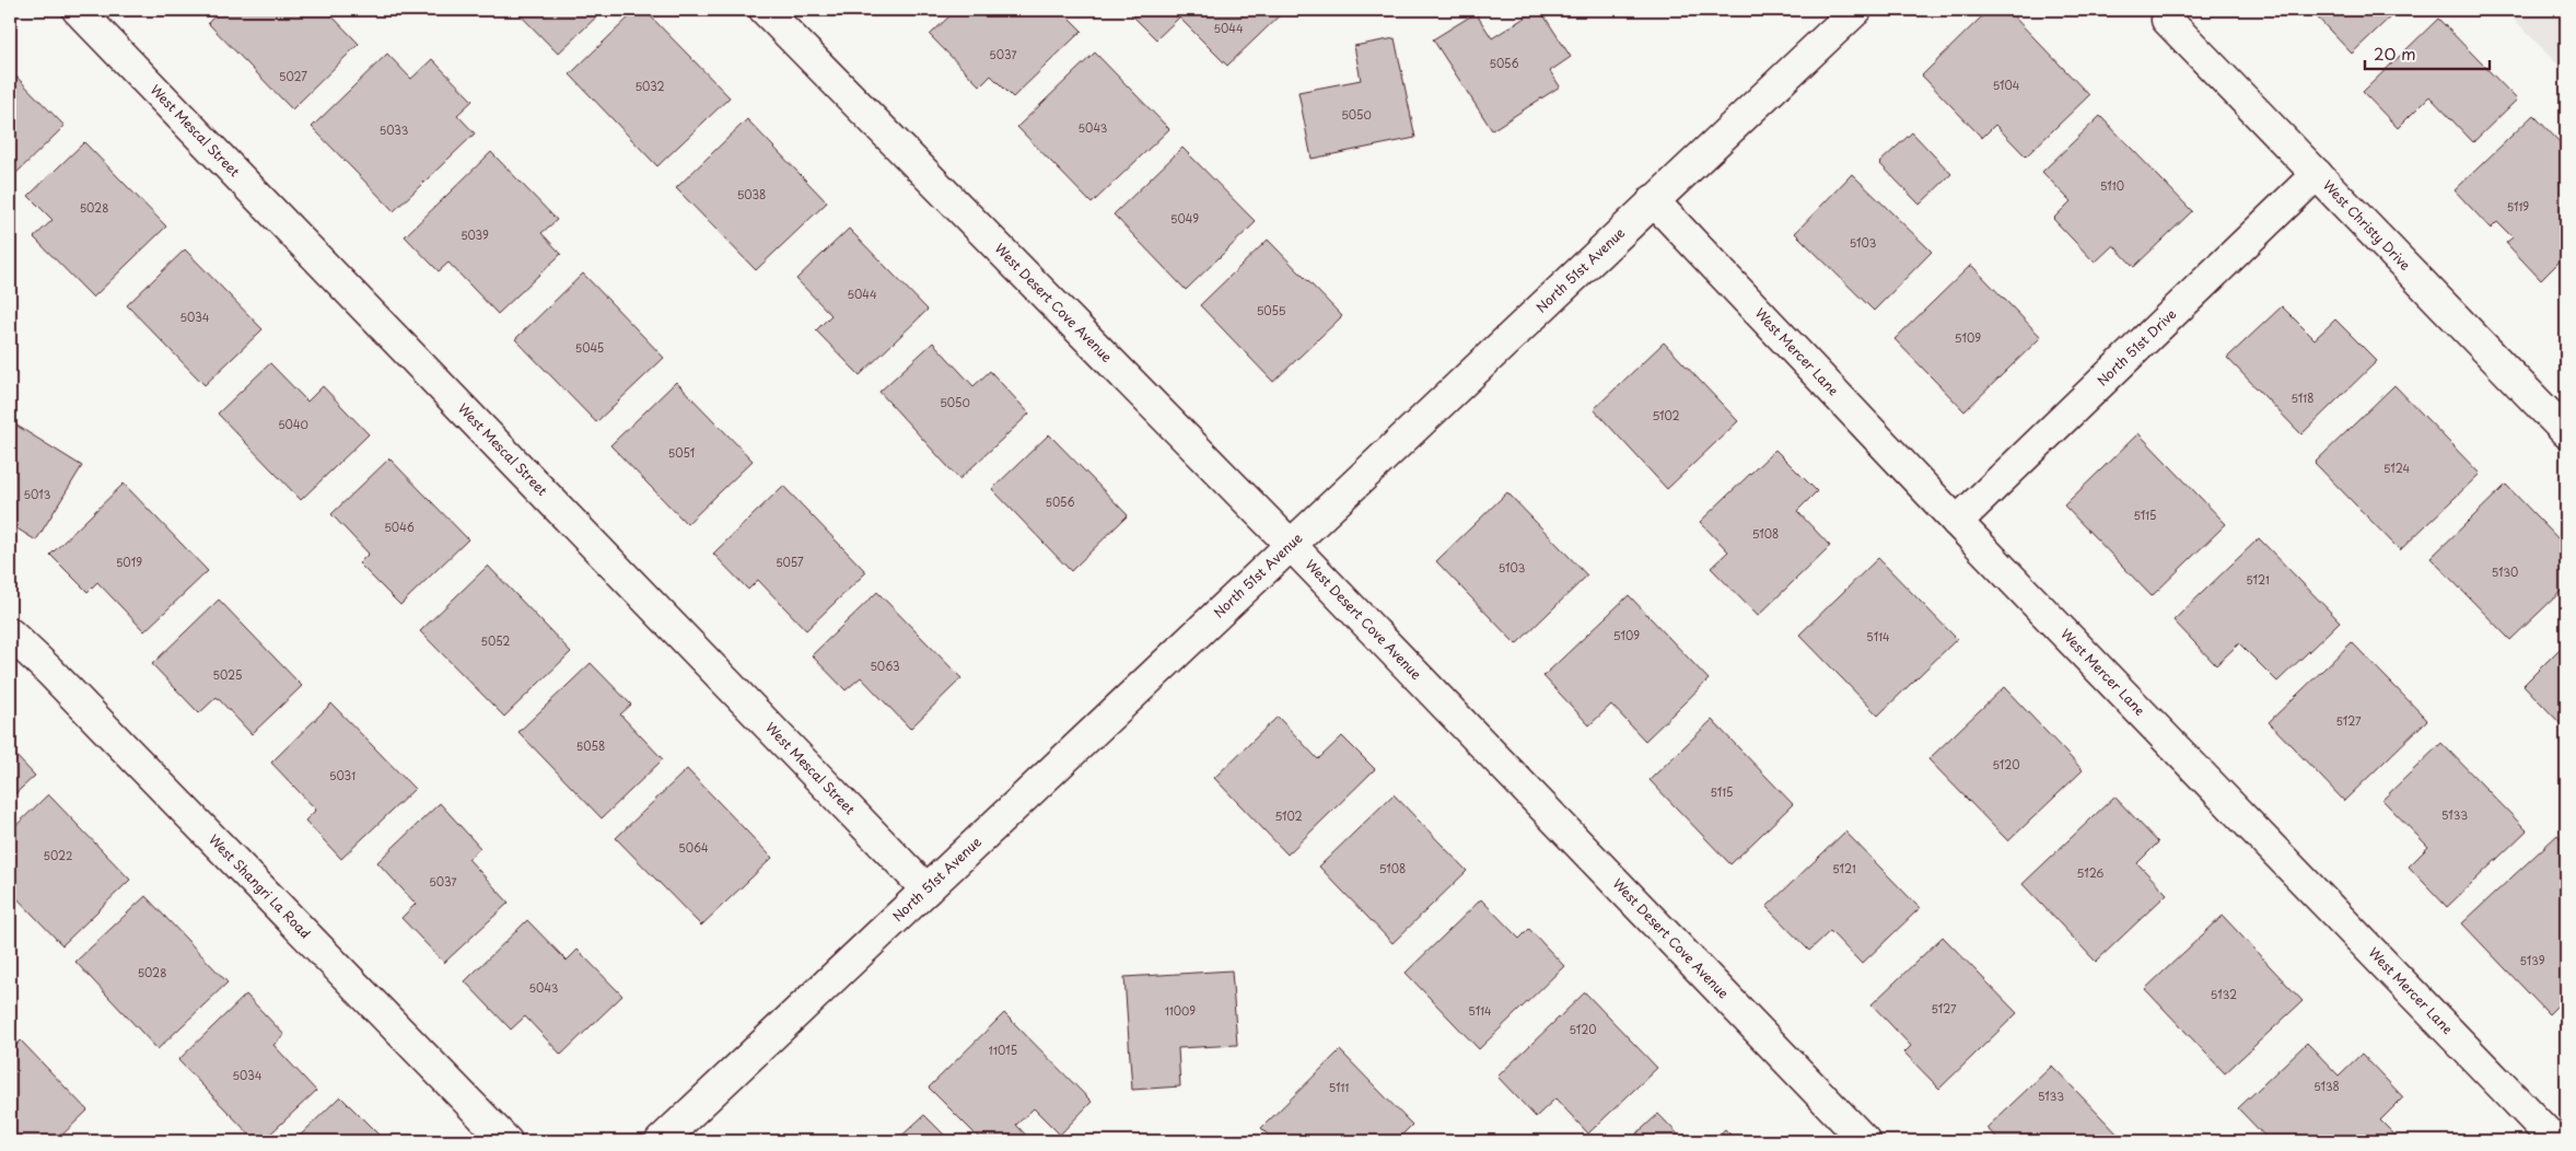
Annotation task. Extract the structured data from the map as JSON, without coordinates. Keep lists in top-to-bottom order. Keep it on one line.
{"streets":{"street":["West Mescal Street","West Christy Drive","North 51st Avenue","West Desert Cove Avenue","North 51st Drive","West Mercer Lane","West Shangri La Road"]},"crossings":[["West Mescal Street","North 51st Avenue"],["West Christy Drive","North 51st Drive"],["North 51st Avenue","West Desert Cove Avenue"],["North 51st Avenue","West Mercer Lane"],["North 51st Drive","West Mercer Lane"]],"house_numbers":["5044","5037","5056","5027","5104","5032","5050","5043","5033","5110","5038","5119","5028","5049","5039","5103","5044","5055","5034","5109","5045","5118","5050","5102","5040","5051","5124","5013","5056","5115","5046","5108","5019","5057","5103","5130","5121","5109","5114","5052","5063","5025","5127","5058","5120","5031","5115","5133","5102","5064","5022","5108","5121","5126","5037","5139","5028","5043","5132","5127","11009","5114","5120","11015","5034","5138","5111","5133"],"scale_bar":"20 m"}
